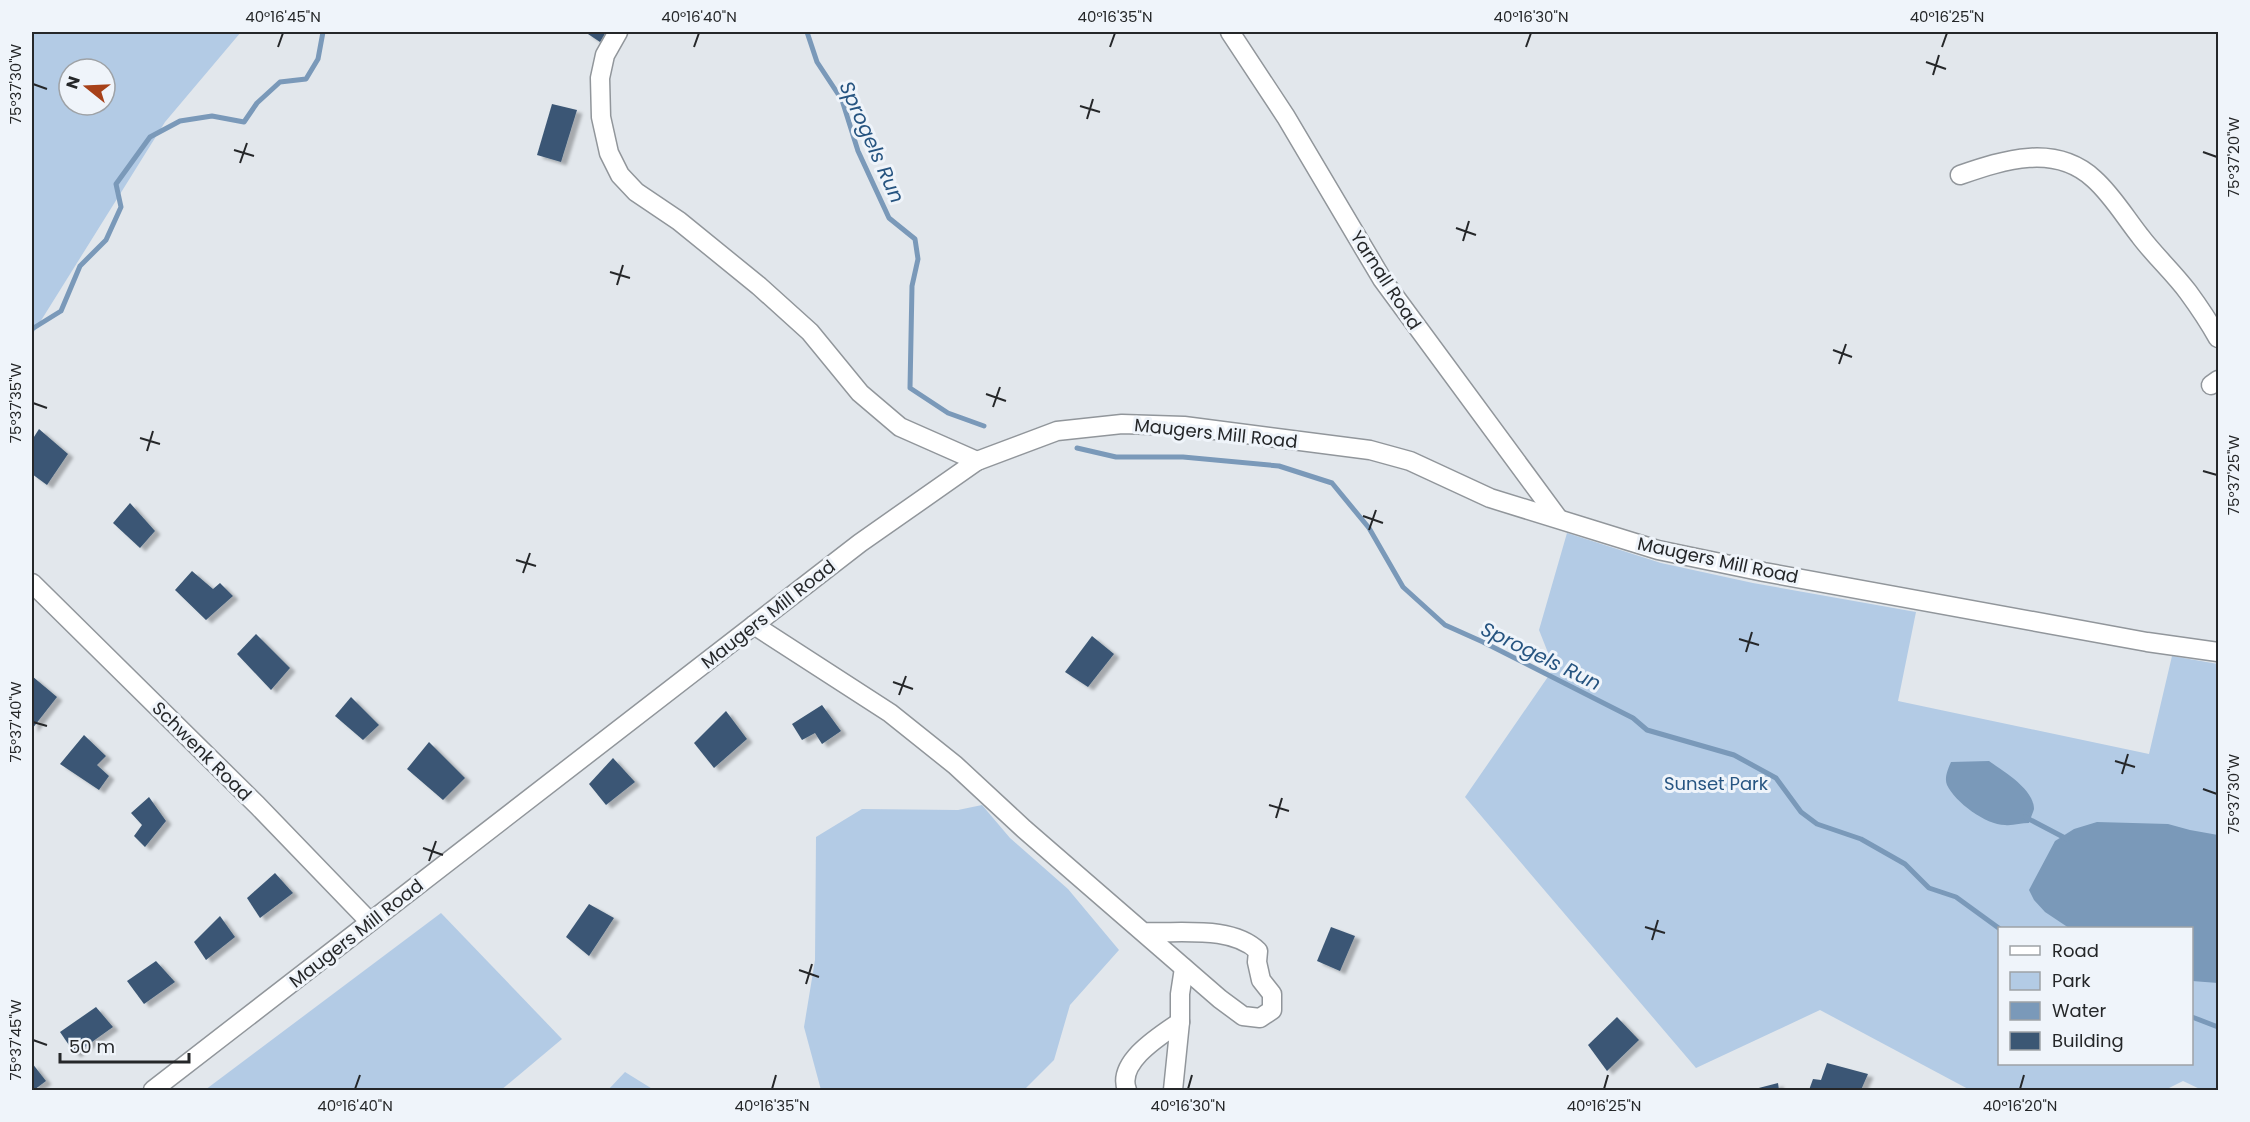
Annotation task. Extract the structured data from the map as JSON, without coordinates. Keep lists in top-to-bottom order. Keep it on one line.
{"streets":{"street":["Yarnall Road","Maugers Mill Road","Schwenk Road"]},"crossings":[["Yarnall Road","Maugers Mill Road"],["Maugers Mill Road","Schwenk Road"]],"water":["Sprogels Run"],"parks":["Sunset Park"],"legend":["Road","Park","Water","Building"],"scale_bar":"50 m","north":"left","coordinates":["40°16'45\"N","40°16'40\"N","40°16'35\"N","40°16'30\"N","40°16'25\"N","75°37'30\"W","75°37'20\"W","75°37'35\"W","75°37'25\"W","75°37'40\"W","75°37'45\"W","40°16'20\"N"]}
